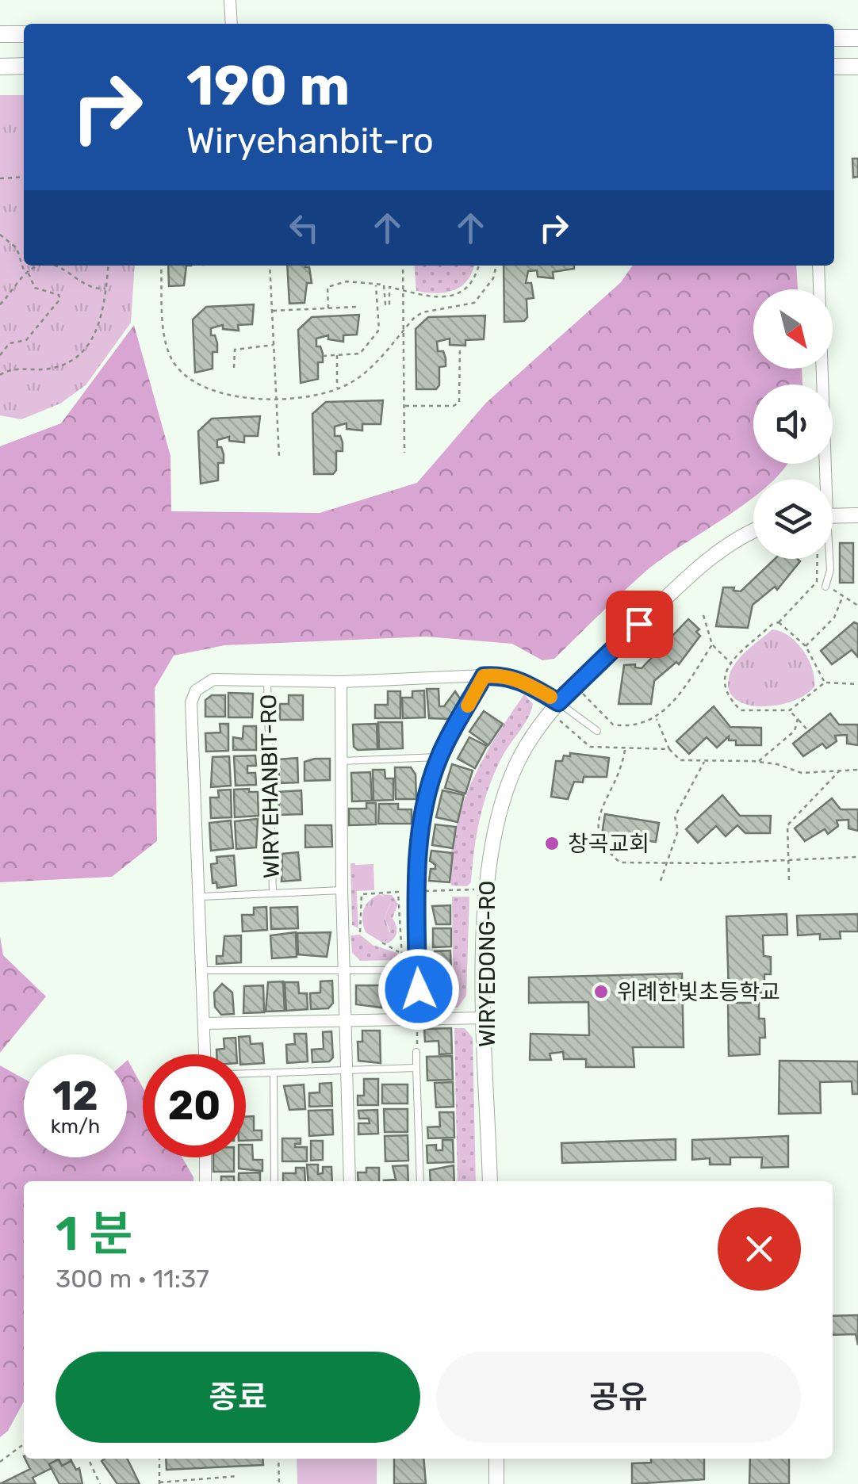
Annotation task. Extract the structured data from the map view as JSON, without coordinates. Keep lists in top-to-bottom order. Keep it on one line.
{"streets":{"street":["WIRYEHANBIT-RO","WIRYEDONG-RO"]},"crossings":[["WIRYEHANBIT-RO","WIRYEDONG-RO"]],"places":["창곡교회","위례한빛초등학교"],"north":"bottom right","page":{"turn":["190 m","Wiryehanbit-ro"],"speed":"12 km/h","limit":"20","heading":["1 분","300 m · 11:37"],"buttons":["종료","공유"]}}
